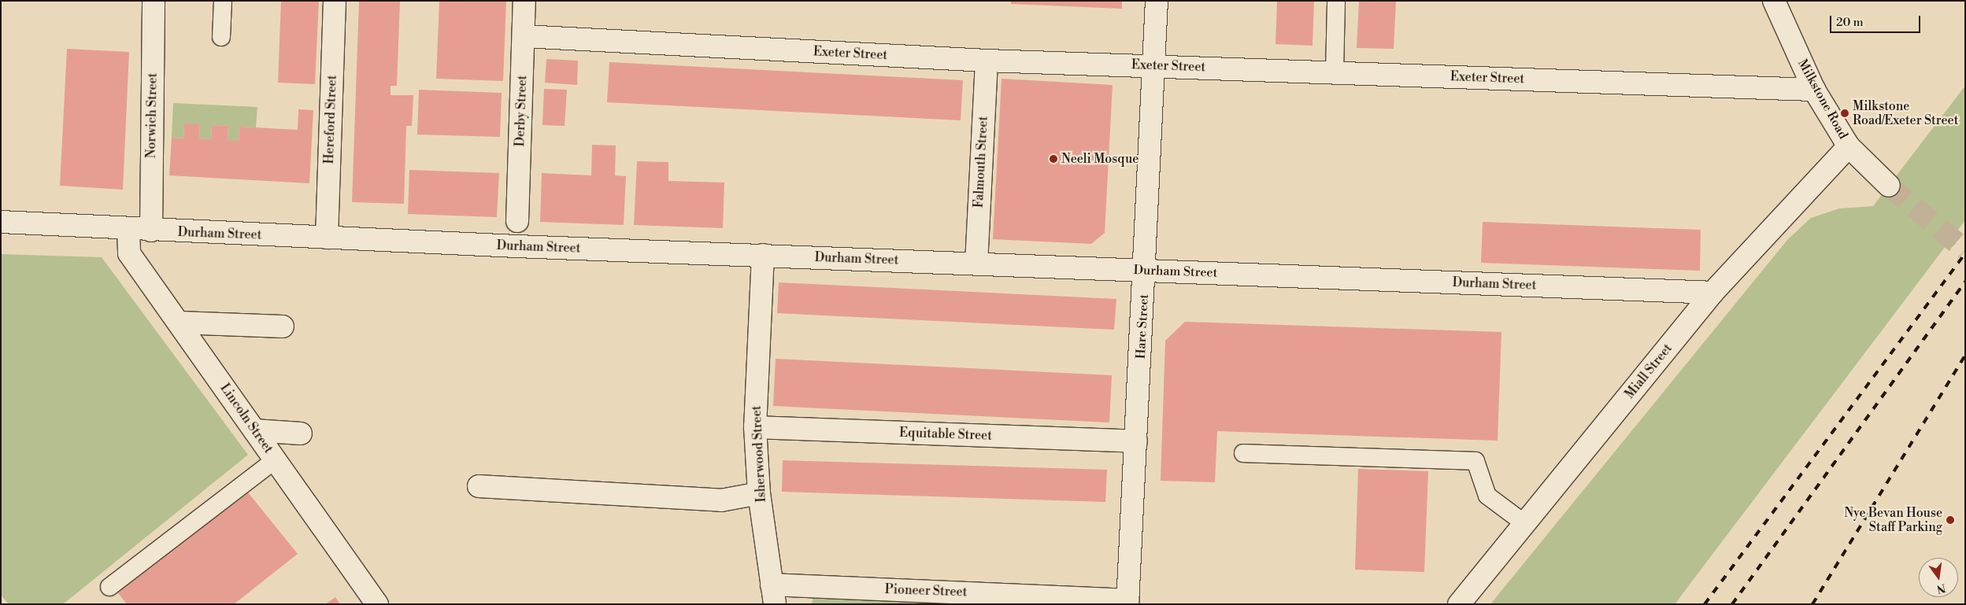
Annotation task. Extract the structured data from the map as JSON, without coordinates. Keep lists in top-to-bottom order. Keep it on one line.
{"streets":{"street":["Exeter Street","Milkstone Road","Derby Street","Norwich Street","Hereford Street","Falmouth Street","Durham Street","Hare Street","Miall Street","Lincoln Street","Equitable Street","Isherwood Street","Pioneer Street"]},"crossings":[["Exeter Street","Milkstone Road"],["Exeter Street","Derby Street"],["Exeter Street","Falmouth Street"],["Exeter Street","Hare Street"],["Milkstone Road","Miall Street"],["Norwich Street","Durham Street"],["Hereford Street","Durham Street"],["Falmouth Street","Durham Street"],["Durham Street","Hare Street"],["Durham Street","Miall Street"],["Durham Street","Lincoln Street"],["Durham Street","Isherwood Street"],["Hare Street","Equitable Street"],["Hare Street","Pioneer Street"],["Equitable Street","Isherwood Street"],["Isherwood Street","Pioneer Street"]],"places":["Milkstone Road/Exeter Street","Neeli Mosque","Nye Bevan House Staff Parking"],"scale_bar":"20 m","north":"bottom"}
